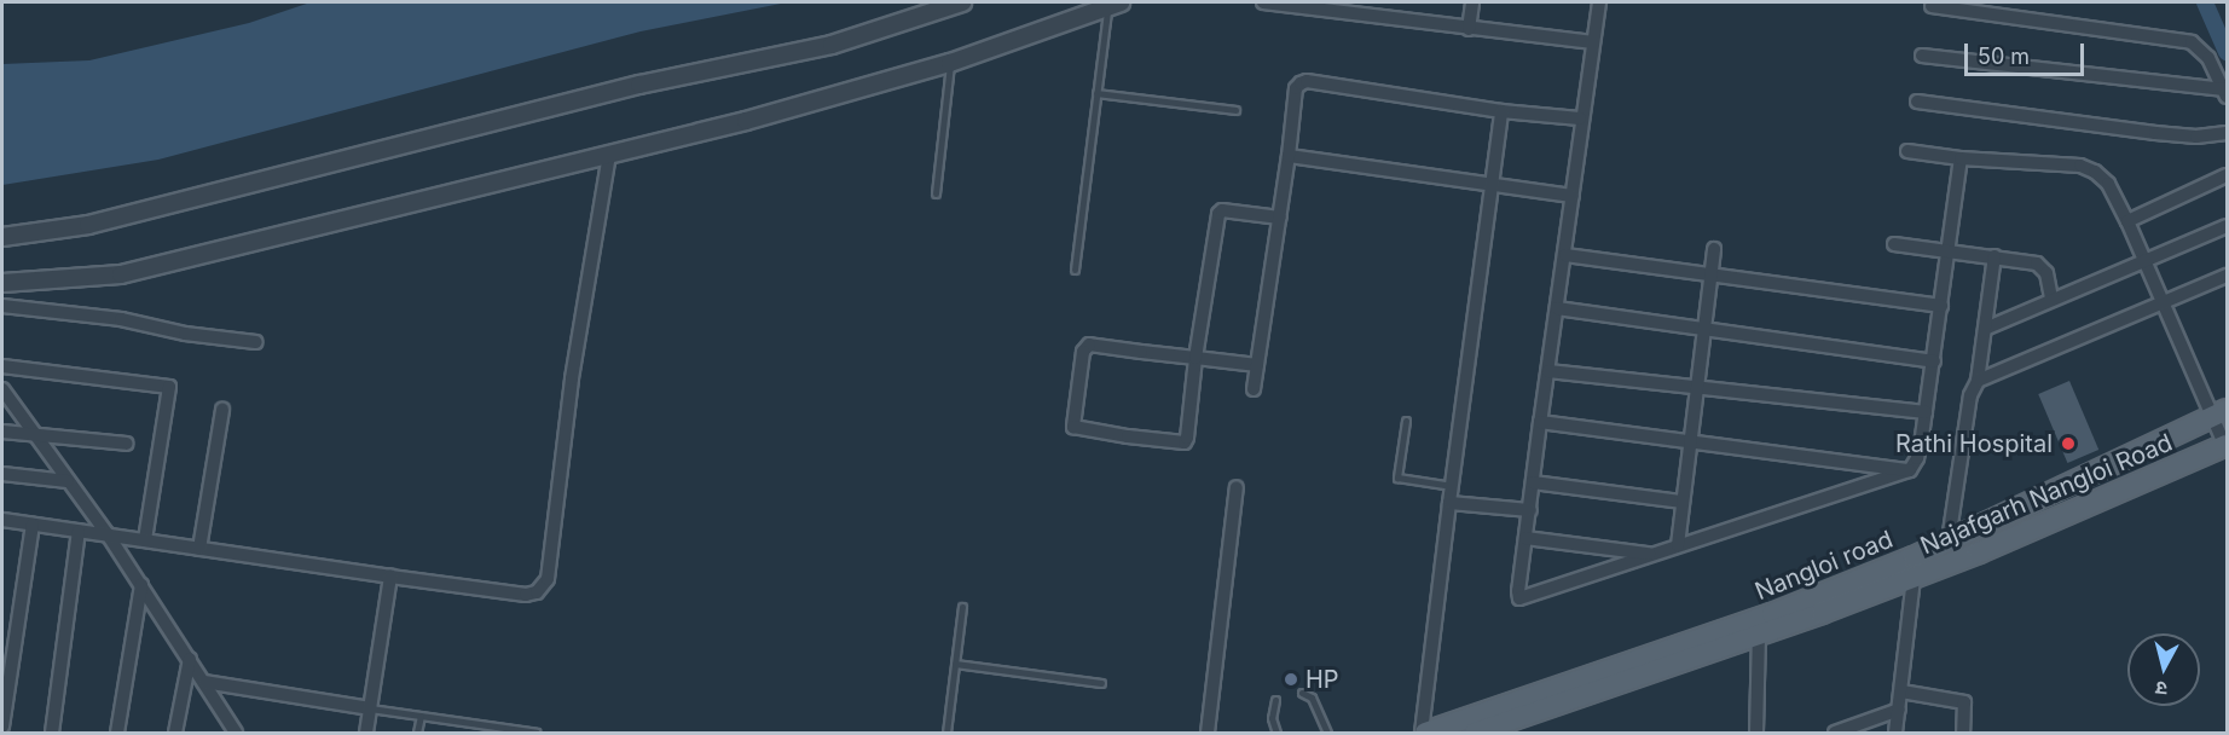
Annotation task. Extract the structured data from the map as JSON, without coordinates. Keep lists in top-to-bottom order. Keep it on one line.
{"streets":{"main road":["Najafgarh Nangloi Road","Nangloi road"]},"crossings":[["Najafgarh Nangloi Road","Nangloi road"]],"places":["Rathi Hospital","HP"],"scale_bar":"50 m","north":"bottom"}
